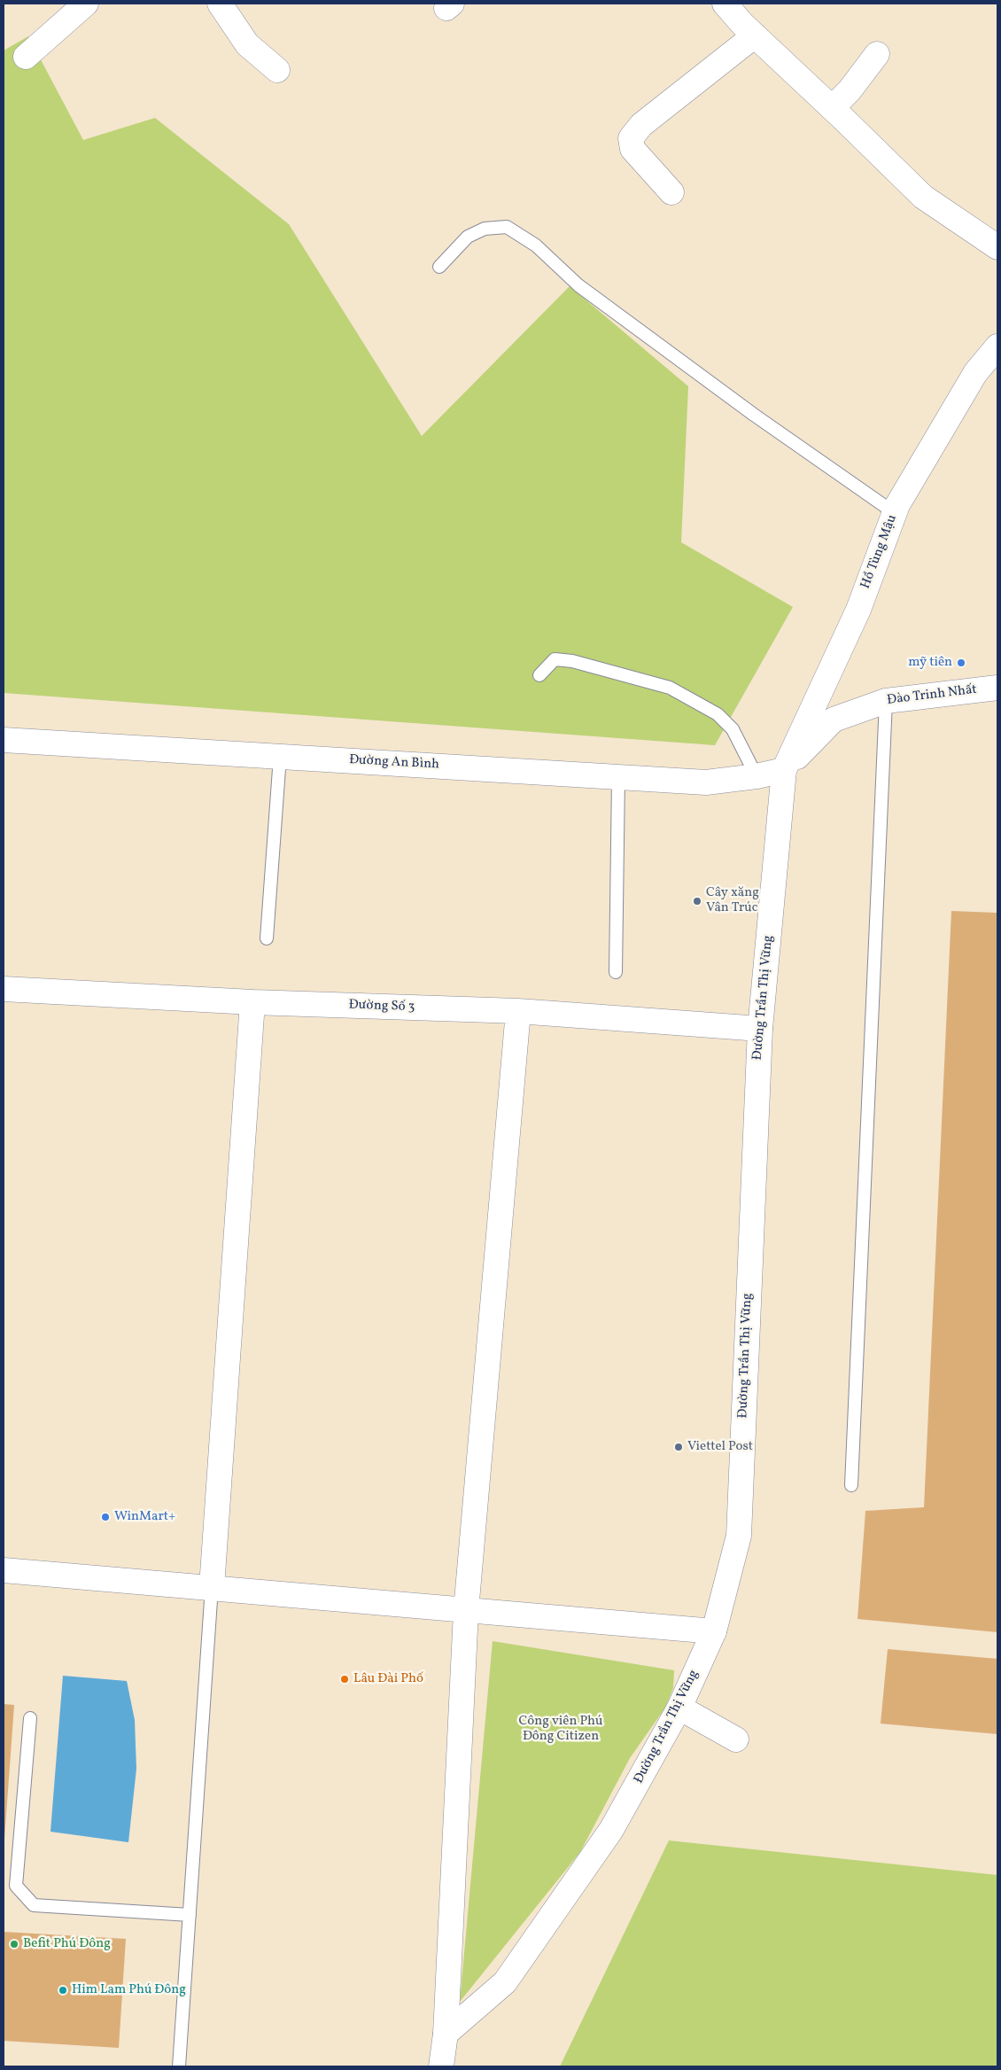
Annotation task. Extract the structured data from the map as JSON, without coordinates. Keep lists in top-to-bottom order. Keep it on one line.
{"streets":{"street":["Hồ Tùng Mậu","Đào Trinh Nhất","Đường An Bình","Đường Trần Thị Vững","Đường Số 3"]},"crossings":[["Hồ Tùng Mậu","Đào Trinh Nhất"],["Hồ Tùng Mậu","Đường An Bình"],["Hồ Tùng Mậu","Đường Trần Thị Vững"],["Đào Trinh Nhất","Đường An Bình"],["Đào Trinh Nhất","Đường Trần Thị Vững"],["Đường An Bình","Đường Trần Thị Vững"],["Đường Trần Thị Vững","Đường Số 3"]],"parks":["Công viên Phú Đông Citizen"],"places":["mỹ tiên","Cây xăng Vân Trúc","Viettel Post","WinMart+","Lâu Đài Phố","Befit Phú Đông","Him Lam Phú Đông"]}
